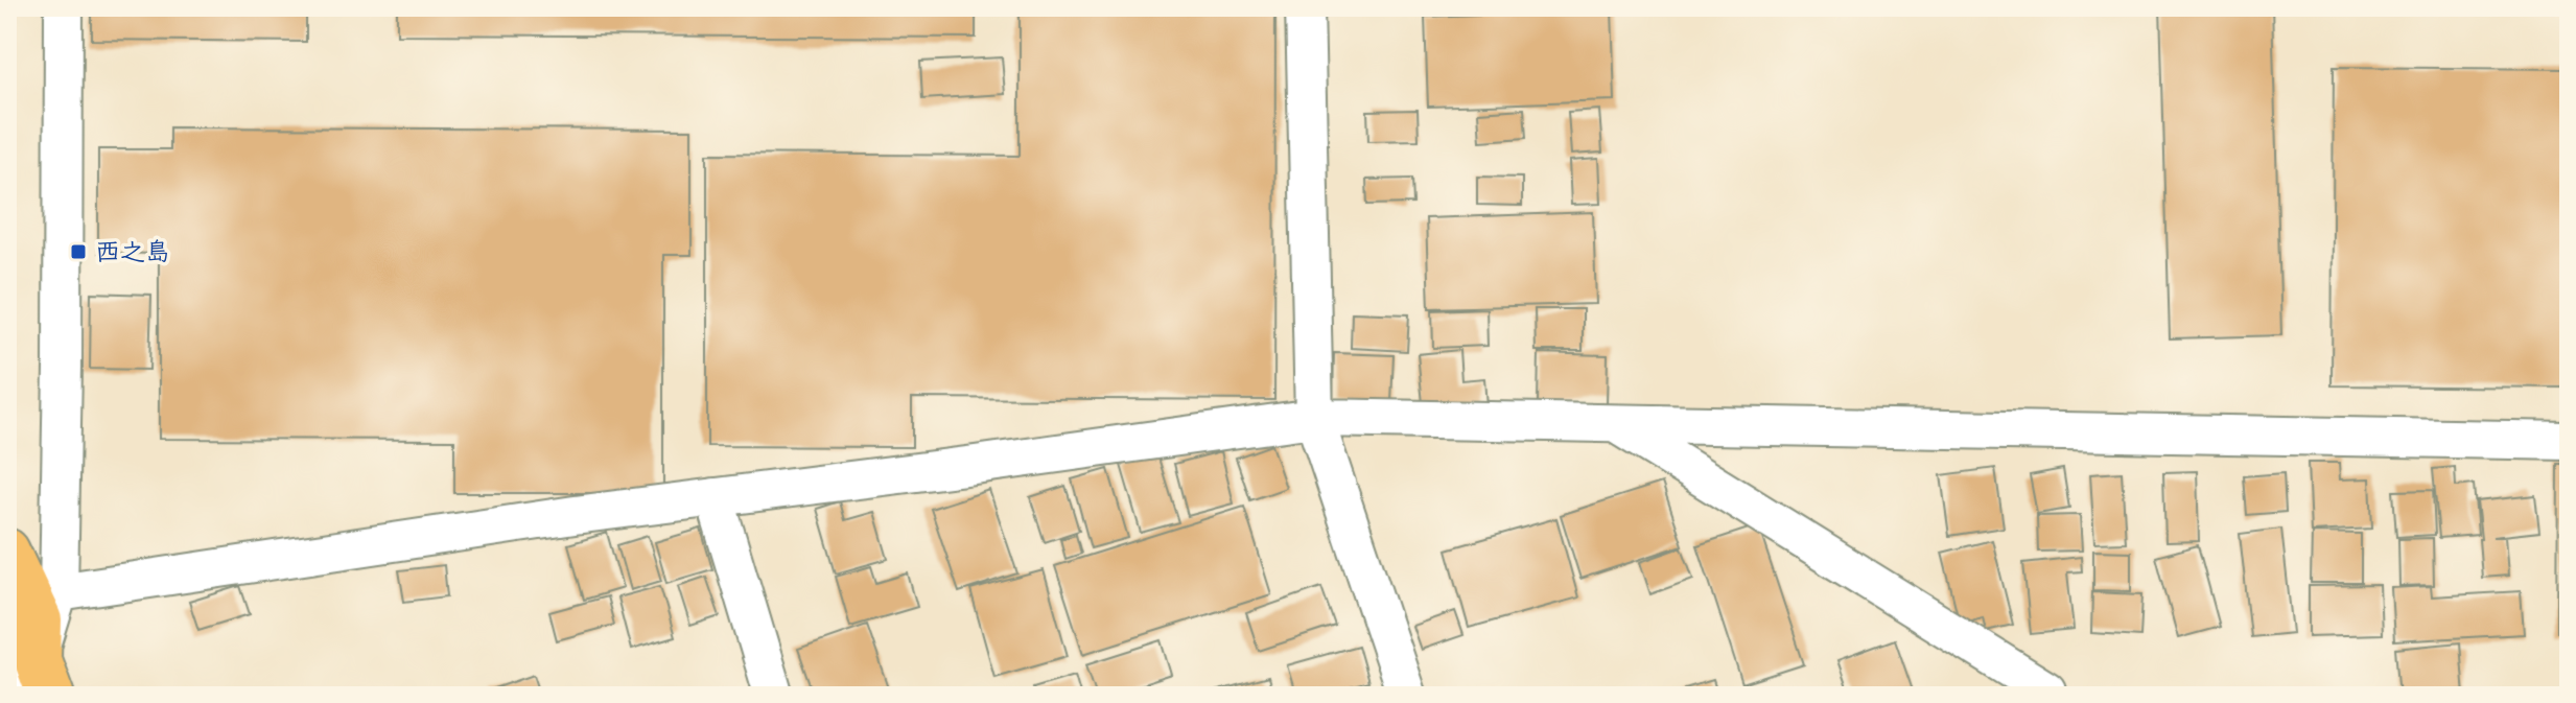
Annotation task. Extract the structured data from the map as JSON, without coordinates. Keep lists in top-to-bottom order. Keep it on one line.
{"places":{"transit":["西之島"]}}
